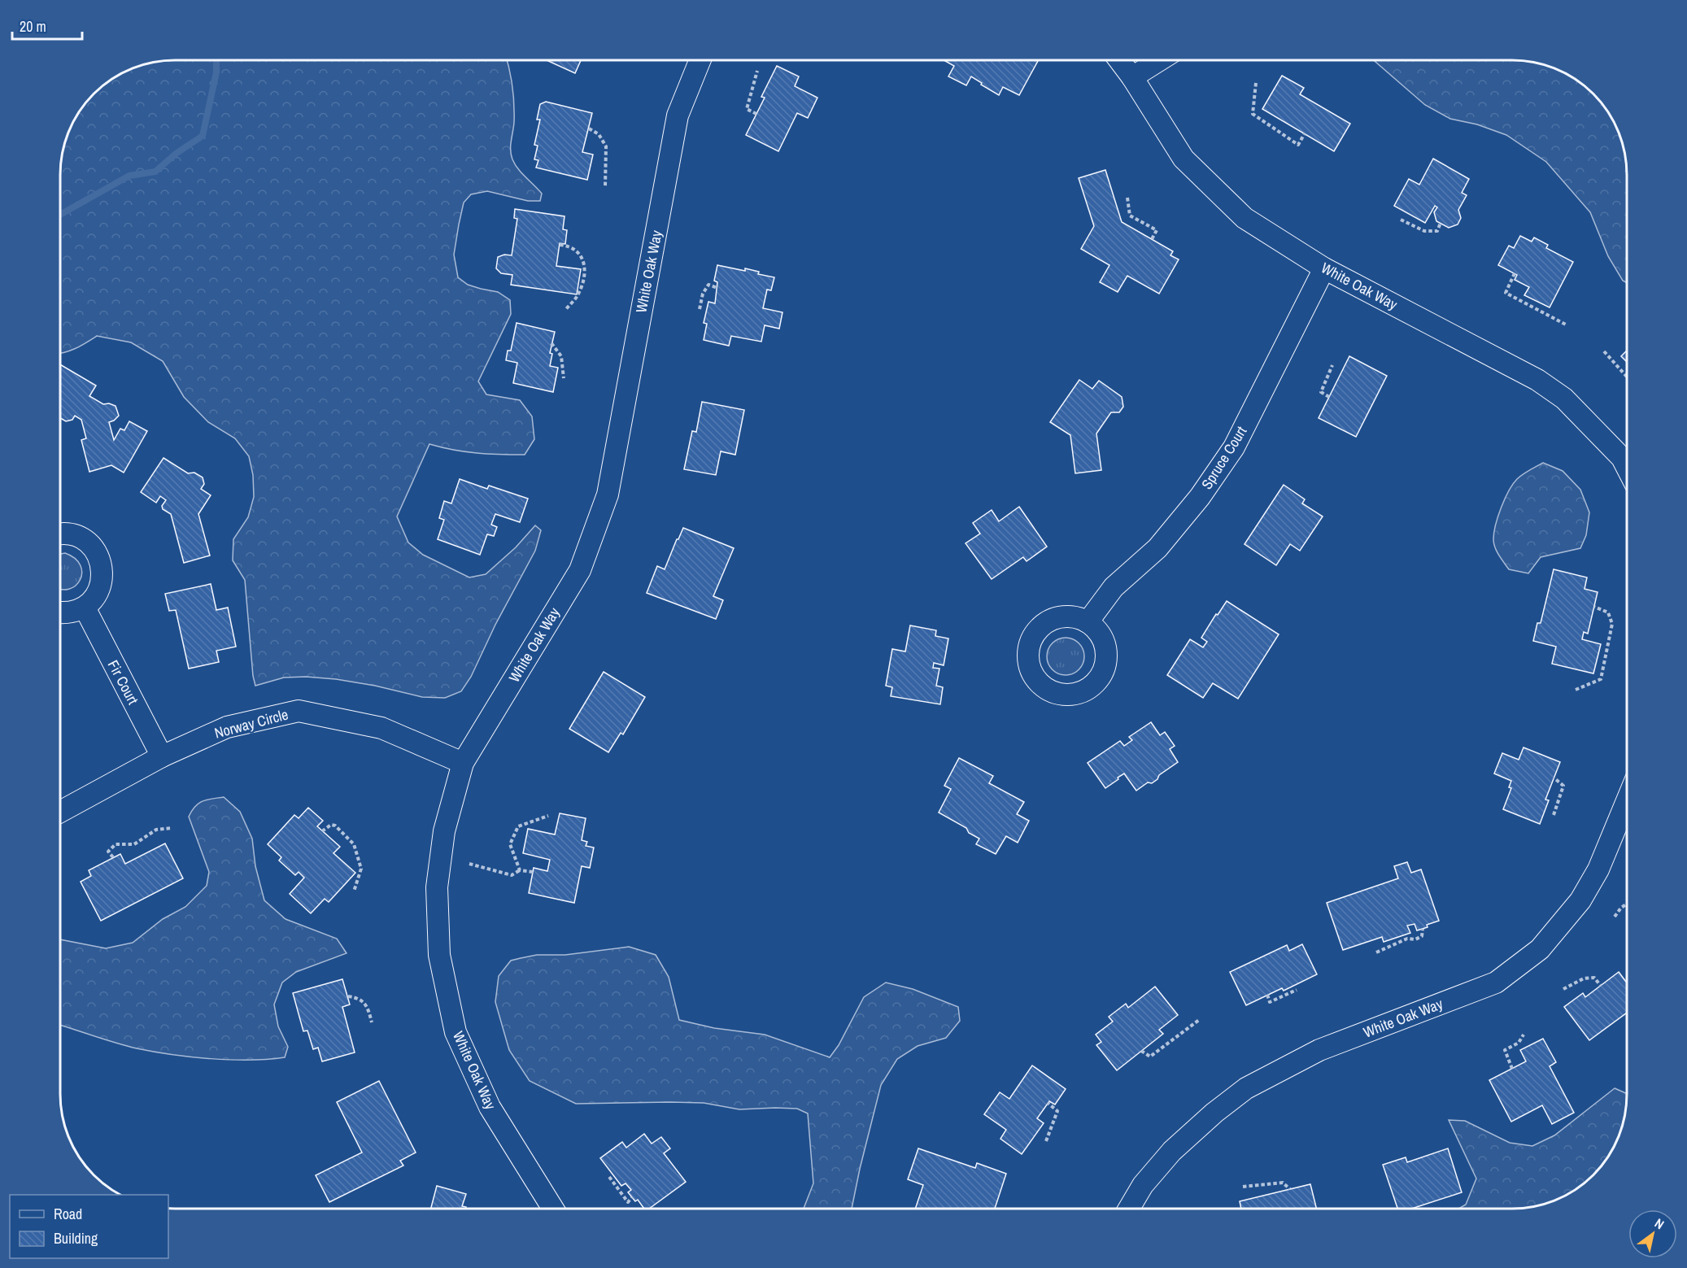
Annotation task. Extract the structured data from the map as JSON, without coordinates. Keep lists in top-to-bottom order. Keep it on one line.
{"streets":{"street":["White Oak Way","Spruce Court","Fir Court","Norway Circle"]},"crossings":[["White Oak Way","Spruce Court"],["White Oak Way","Norway Circle"],["Fir Court","Norway Circle"]],"legend":["Road","Building"],"scale_bar":"20 m","north":"top right"}
